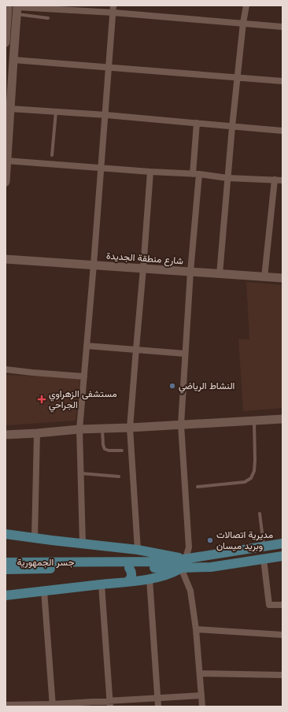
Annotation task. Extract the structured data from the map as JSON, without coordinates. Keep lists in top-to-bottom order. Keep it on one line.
{"streets":{"main road":["جسر الجمهورية"],"street":["شارع منطقة الجديدة"]},"places":{"other":["النشاط الرياضي","مديرية اتصالات وبريد ميسان"],"health":["مستشفى الزهراوي الجراحي"]}}
